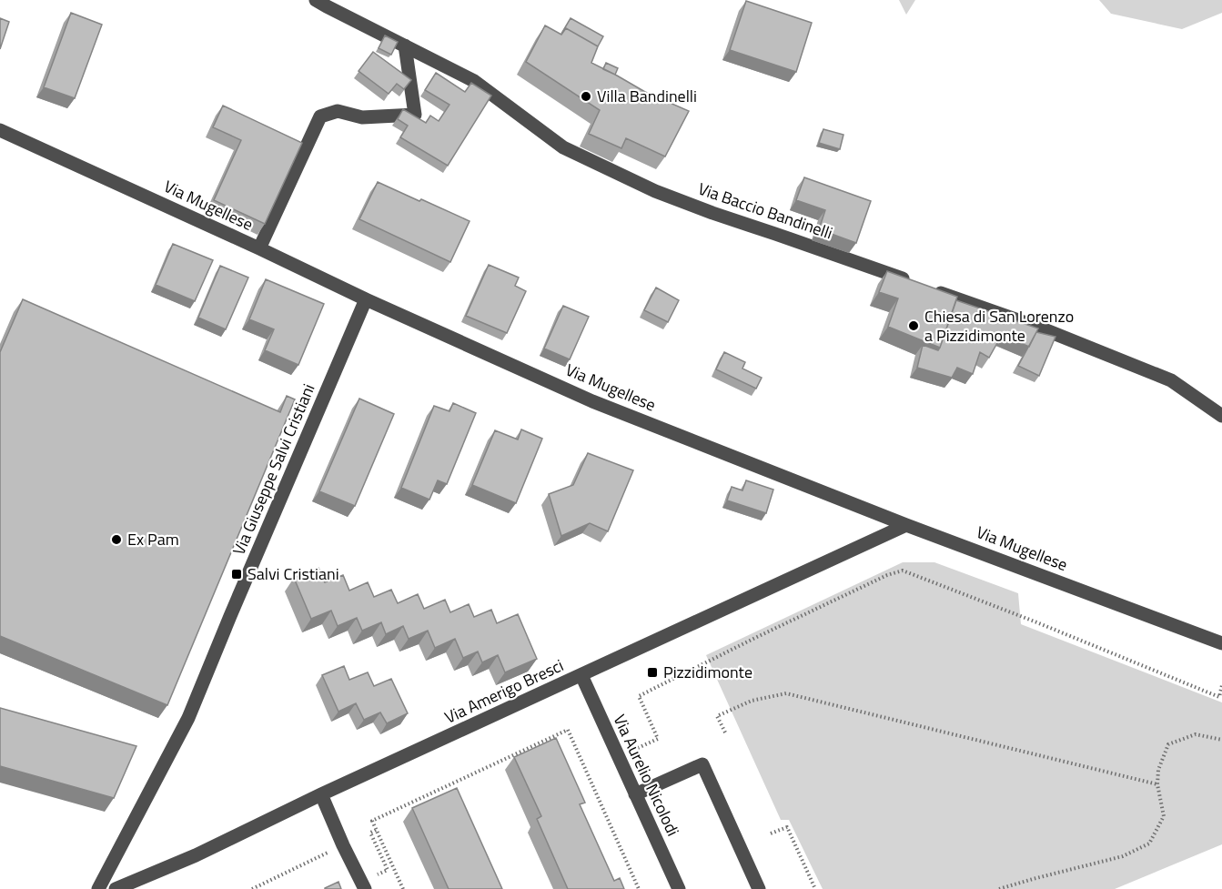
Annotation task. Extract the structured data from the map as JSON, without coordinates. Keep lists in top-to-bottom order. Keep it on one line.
{"streets":{"street":["Via Mugellese","Via Baccio Bandinelli","Via Giuseppe Salvi Cristiani","Via Amerigo Bresci","Via Aurelio Nicolodi"]},"crossings":[["Via Mugellese","Via Giuseppe Salvi Cristiani"],["Via Mugellese","Via Amerigo Bresci"],["Via Amerigo Bresci","Via Aurelio Nicolodi"]],"places":{"other":["Villa Bandinelli","Chiesa di San Lorenzo a Pizzidimonte","Ex Pam"],"transit":["Salvi Cristiani","Pizzidimonte"]}}
